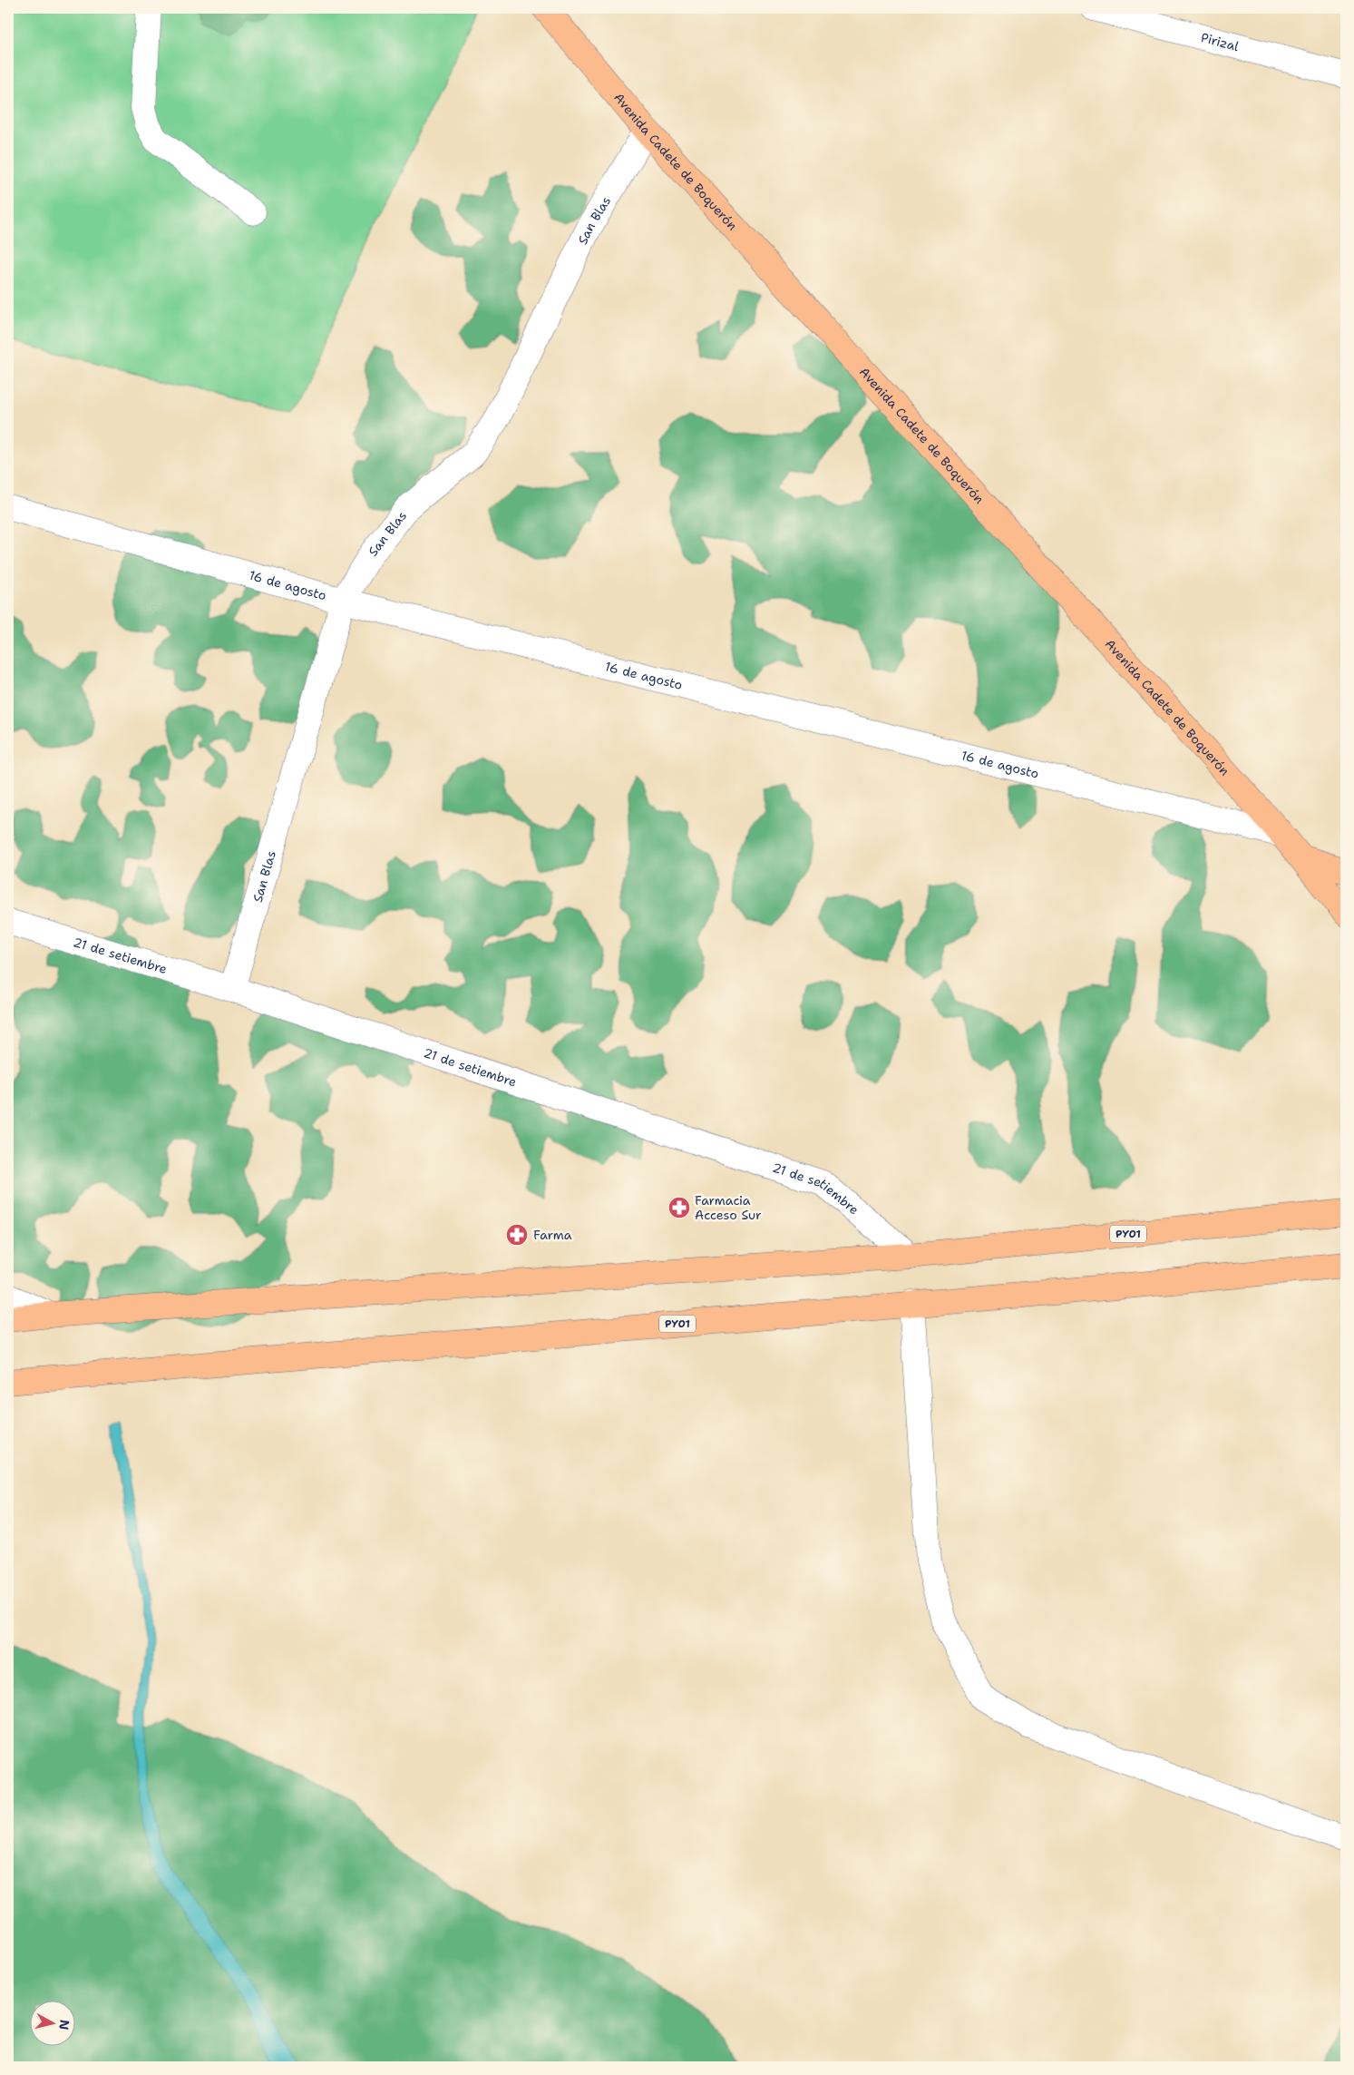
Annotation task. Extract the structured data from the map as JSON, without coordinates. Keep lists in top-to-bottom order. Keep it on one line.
{"streets":{"main road":["Avenida Cadete de Boquerón","PY01"],"street":["Pirizal","San Blas","16 de agosto","21 de setiembre"]},"crossings":[["Avenida Cadete de Boquerón","San Blas"],["Avenida Cadete de Boquerón","16 de agosto"],["San Blas","16 de agosto"],["San Blas","21 de setiembre"],["21 de setiembre","PY01"]],"places":{"pharmacy":["Farmacia Acceso Sur","Farma"]},"north":"right"}
